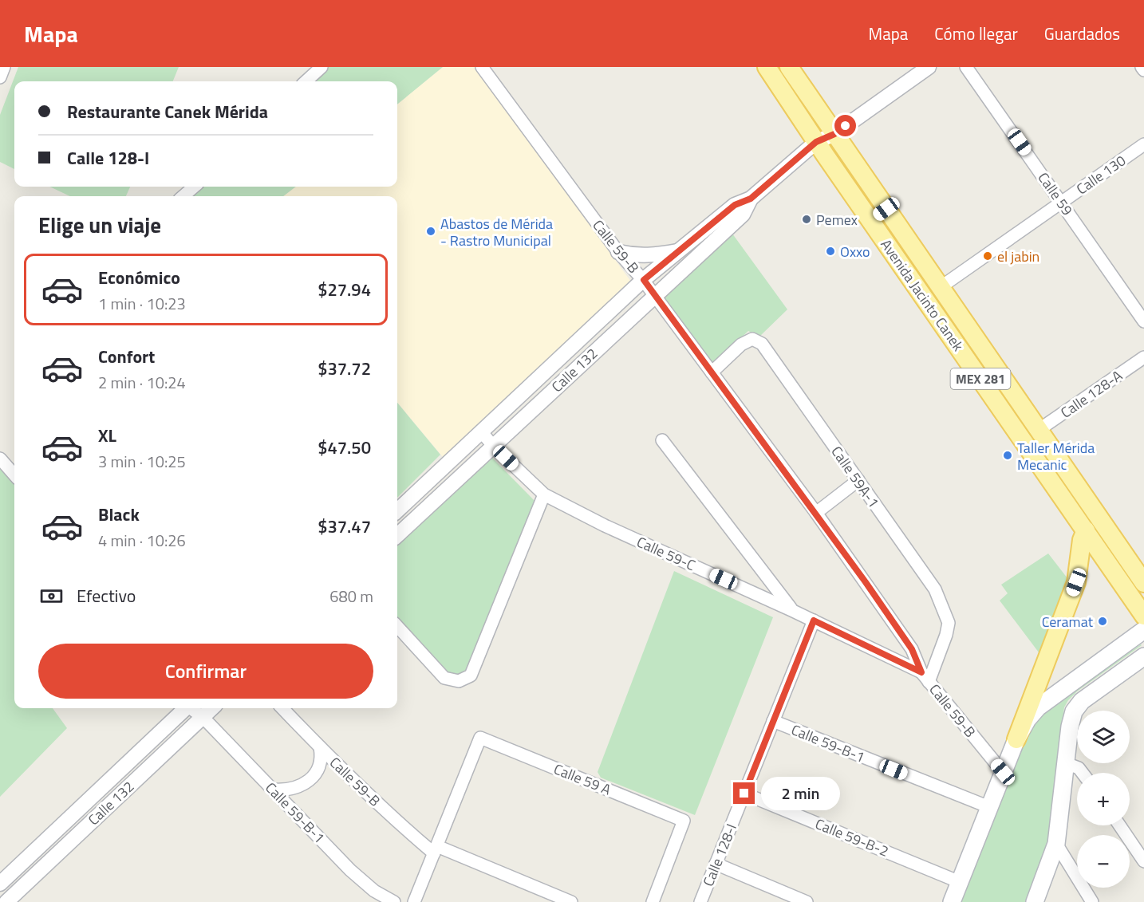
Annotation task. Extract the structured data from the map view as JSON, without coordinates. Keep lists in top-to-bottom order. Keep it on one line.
{"streets":{"main road":["Avenida Jacinto Canek","MEX 281"],"street":["Calle 130","Calle 59","Calle 59-B","Calle 132","Calle 128-A","Calle 59A-1","Calle 59-C","Calle 59-B-1","Calle 59 A","Calle 59-B-2","Calle 128-I"]},"crossings":[["Calle 130","Calle 59"],["Calle 130","Avenida Jacinto Canek"],["Calle 59-B","Calle 132"],["Calle 59-B","Calle 59A-1"],["Calle 59-B","Calle 59-C"],["Calle 59-B","Calle 59 A"],["Avenida Jacinto Canek","Calle 132"],["Avenida Jacinto Canek","Calle 128-A"],["Calle 132","Calle 59-C"],["Calle 132","Calle 59-B-1"],["Calle 59A-1","Calle 59-C"],["Calle 59-C","Calle 128-I"],["Calle 59-B-1","Calle 128-I"],["Calle 59-B-2","Calle 128-I"]],"places":["Pemex","Abastos de Mérida - Rastro Municipal","Oxxo","el jabin","Taller Mérida Mecanic","Ceramat"],"page":{"header":"Mapa","nav":["Mapa","Cómo llegar","Guardados"],"banner":["Restaurante Canek Mérida","Calle 128-I"],"heading":"Elige un viaje","list":[{"name":"Económico","note":"1 min · 10:23","value":"$27.94"},{"name":"Confort","note":"2 min · 10:24","value":"$37.72"},{"name":"XL","note":"3 min · 10:25","value":"$47.50"},{"name":"Black","note":"4 min · 10:26","value":"$37.47"}],"pay":["Efectivo","680 m"],"buttons":"Confirmar","map_buttons":["+","−"],"bubble":"2 min"}}
